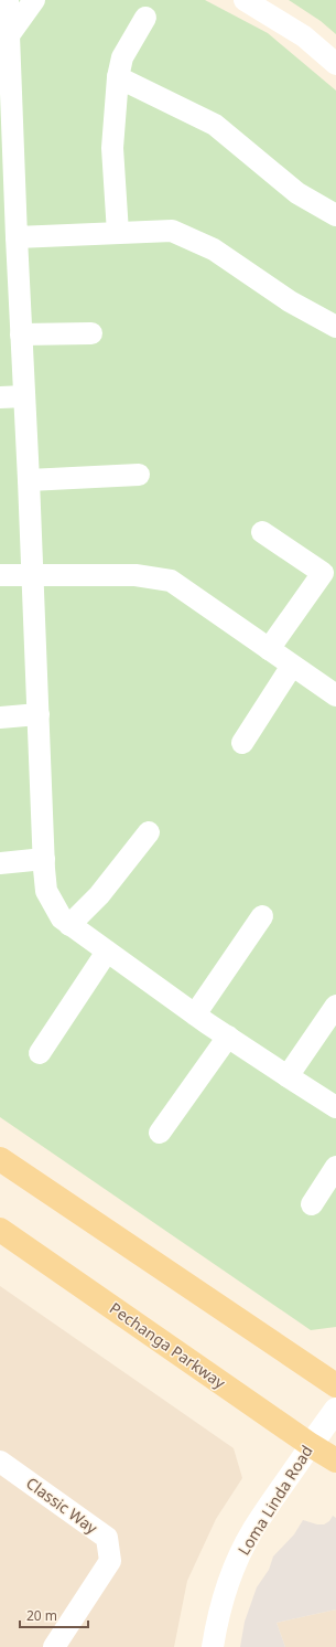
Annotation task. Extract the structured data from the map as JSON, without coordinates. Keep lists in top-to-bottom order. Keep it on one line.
{"streets":{"main road":["Pechanga Parkway"],"street":["Loma Linda Road","Classic Way"]},"crossings":[["Pechanga Parkway","Loma Linda Road"]],"scale_bar":"20 m"}
